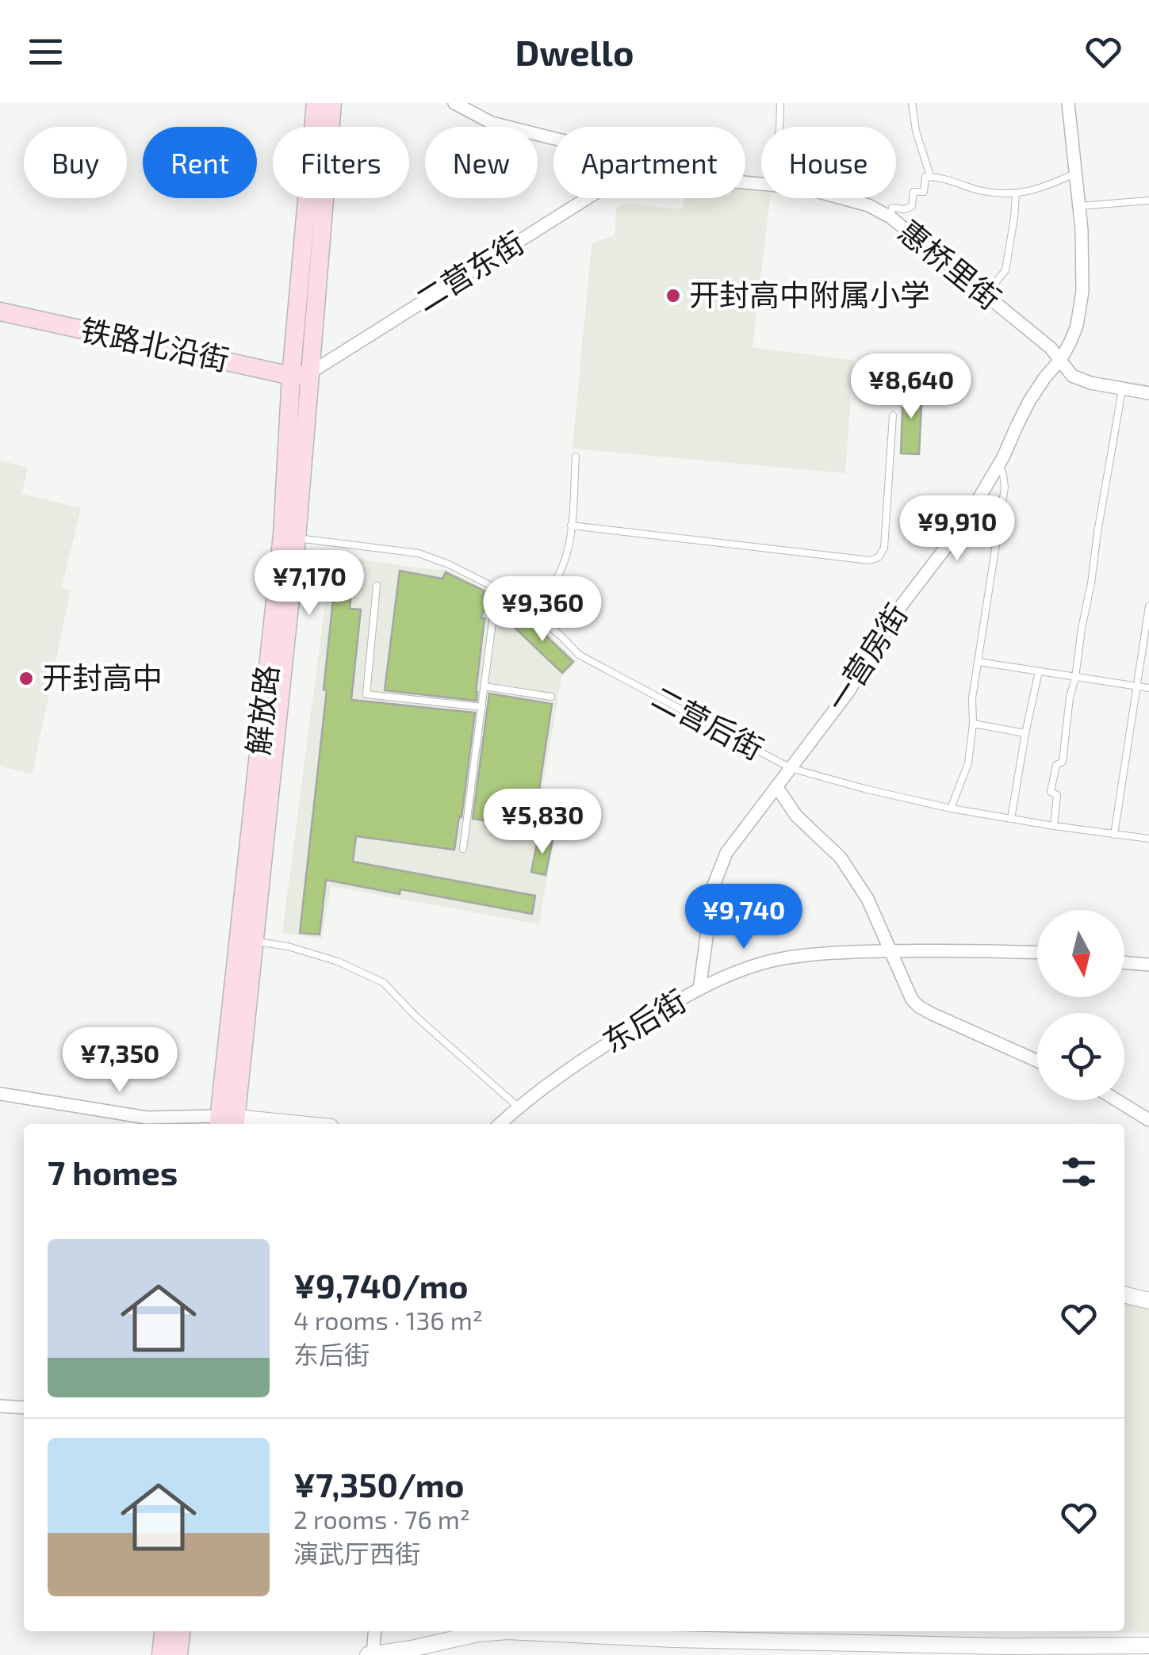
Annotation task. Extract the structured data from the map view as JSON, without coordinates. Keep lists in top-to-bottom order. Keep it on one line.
{"streets":{"main road":["铁路北沿街","解放路"],"street":["惠桥里街","二营东街","一营房街","东后街"],"lane":["二营后街"]},"crossings":[["惠桥里街","一营房街"],["二营东街","铁路北沿街"],["二营东街","解放路"],["铁路北沿街","解放路"],["一营房街","二营后街"],["一营房街","东后街"],["解放路","二营后街"]],"places":["开封高中附属小学","开封高中"],"north":"bottom","page":{"header":"Dwello","chip":["Buy","Rent","Filters","New","Apartment","House"],"price":["¥8,640","¥9,910","¥7,170","¥9,360","¥5,830","¥9,740","¥7,350"],"heading":"7 homes","list":[{"name":"¥9,740/mo","note":"4 rooms · 136 m² · 东后街"},{"name":"¥7,350/mo","note":"2 rooms · 76 m² · 演武厅西街"}]}}
